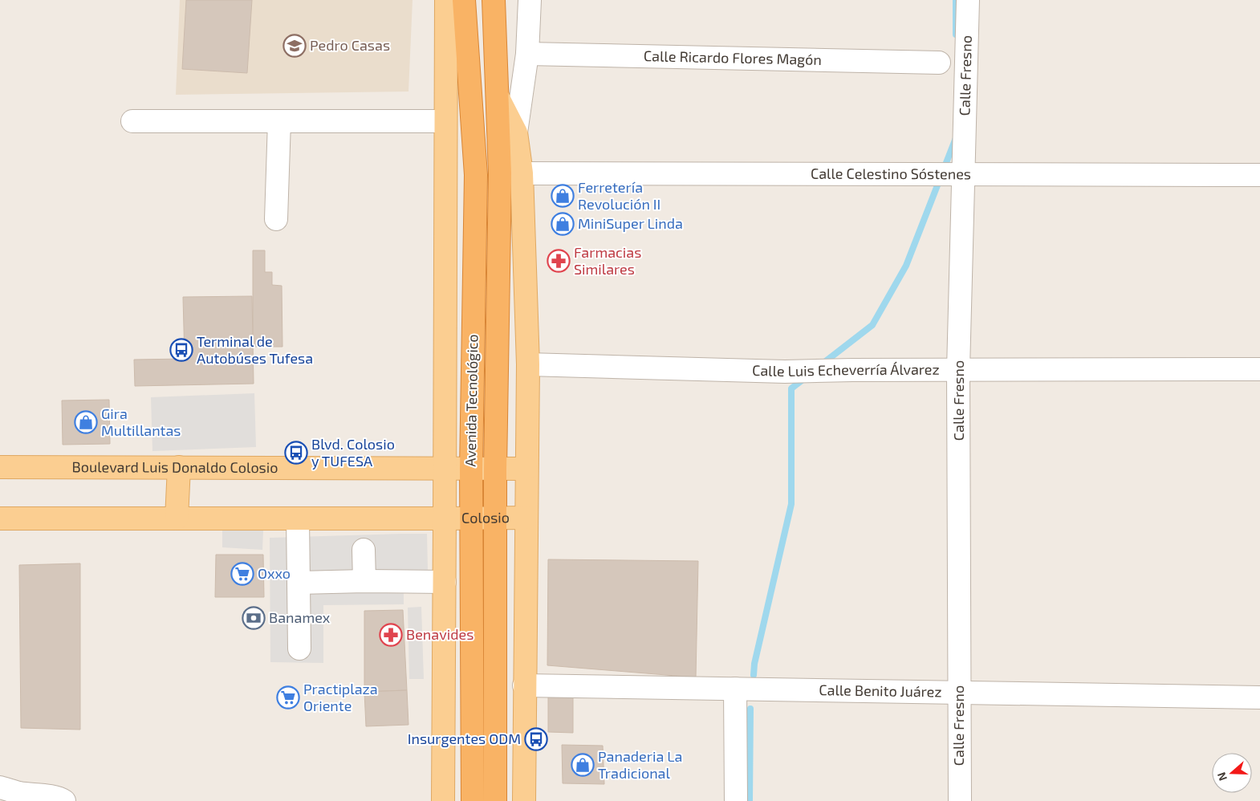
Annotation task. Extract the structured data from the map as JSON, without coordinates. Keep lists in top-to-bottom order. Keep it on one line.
{"streets":{"highway":["Avenida Tecnológico"],"main road":["Boulevard Luis Donaldo Colosio","Colosio"],"street":["Calle Ricardo Flores Magón","Calle Fresno","Calle Celestino Sóstenes","Calle Luis Echeverría Álvarez","Calle Benito Juárez"]},"crossings":[["Calle Fresno","Calle Celestino Sóstenes"],["Calle Fresno","Calle Luis Echeverría Álvarez"],["Calle Fresno","Calle Benito Juárez"],["Calle Celestino Sóstenes","Avenida Tecnológico"],["Calle Luis Echeverría Álvarez","Avenida Tecnológico"],["Avenida Tecnológico","Boulevard Luis Donaldo Colosio"],["Avenida Tecnológico","Colosio"],["Avenida Tecnológico","Calle Benito Juárez"]],"places":{"school or university":["Pedro Casas"],"shop":["Ferretería Revolución II","MiniSuper Linda","Gira Multillantas","Panaderia La Tradicional"],"pharmacy":["Farmacias Similares","Benavides"],"bus stop":["Terminal de Autobúses Tufesa","Blvd. Colosio y TUFESA","Insurgentes ODM"],"supermarket":["Oxxo","Practiplaza Oriente"],"bank":["Banamex"]},"north":"left"}
